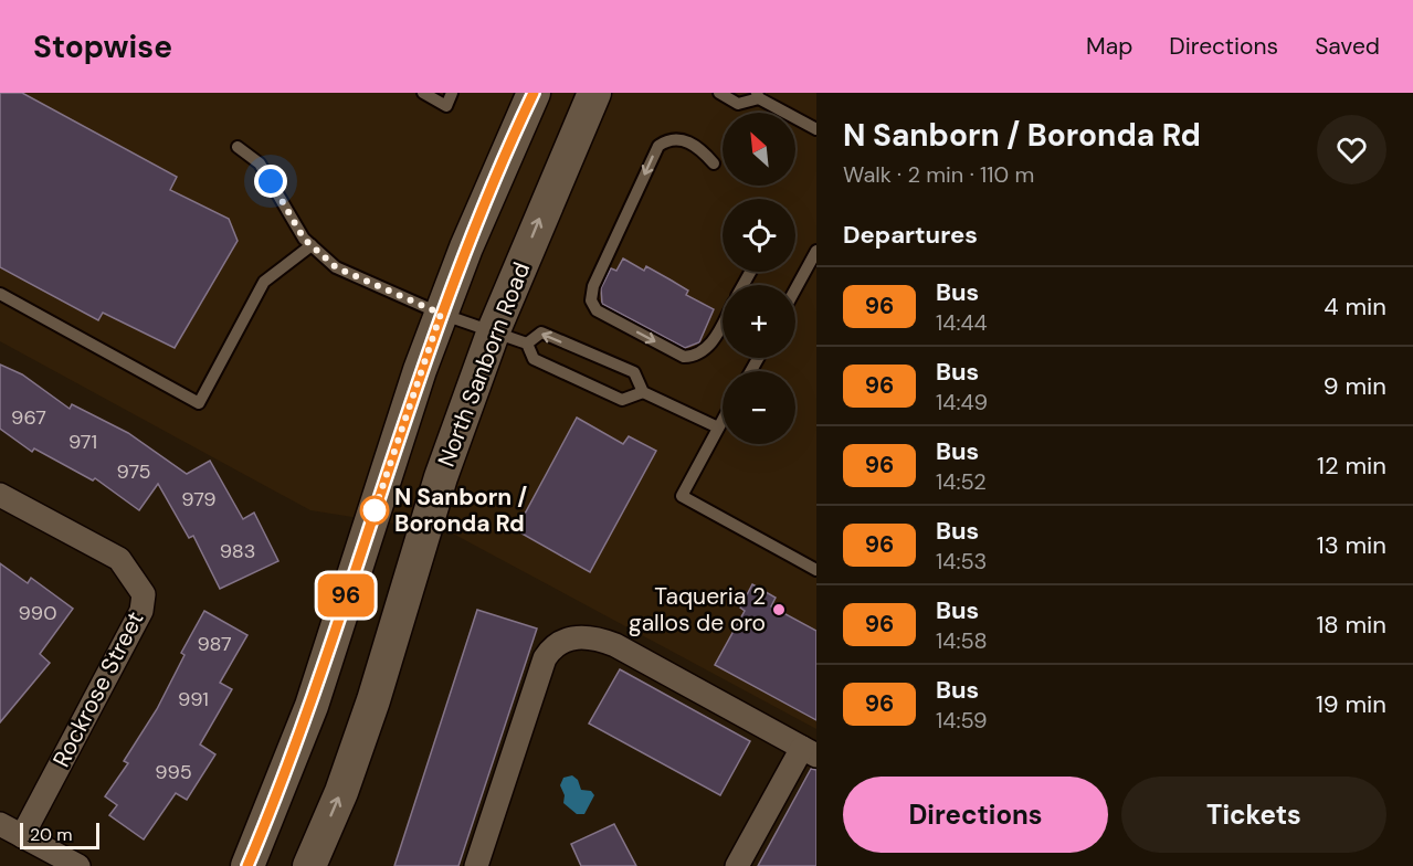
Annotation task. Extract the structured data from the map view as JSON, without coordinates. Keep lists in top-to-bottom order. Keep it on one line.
{"streets":{"main road":["North Sanborn Road"],"street":["Rockrose Street"]},"places":["N Sanborn / Boronda Rd","Taqueria 2 gallos de oro"],"lines":["bus line 96"],"house_numbers":["967","971","975","979","983","990","987","991","995"],"scale_bar":"20 m","north":"top left","page":{"header":"Stopwise","nav":["Map","Directions","Saved"],"on_map":"96","heading":[["N Sanborn / Boronda Rd","Walk · 2 min · 110 m"],"Departures"],"map_buttons":["+","−"],"list":[{"mark":"96","name":"Bus","note":"14:44","value":"4 min"},{"mark":"96","name":"Bus","note":"14:49","value":"9 min"},{"mark":"96","name":"Bus","note":"14:52","value":"12 min"},{"mark":"96","name":"Bus","note":"14:53","value":"13 min"},{"mark":"96","name":"Bus","note":"14:58","value":"18 min"},{"mark":"96","name":"Bus","note":"14:59","value":"19 min"}],"buttons":["Directions","Tickets"],"scale":"20 m"}}
